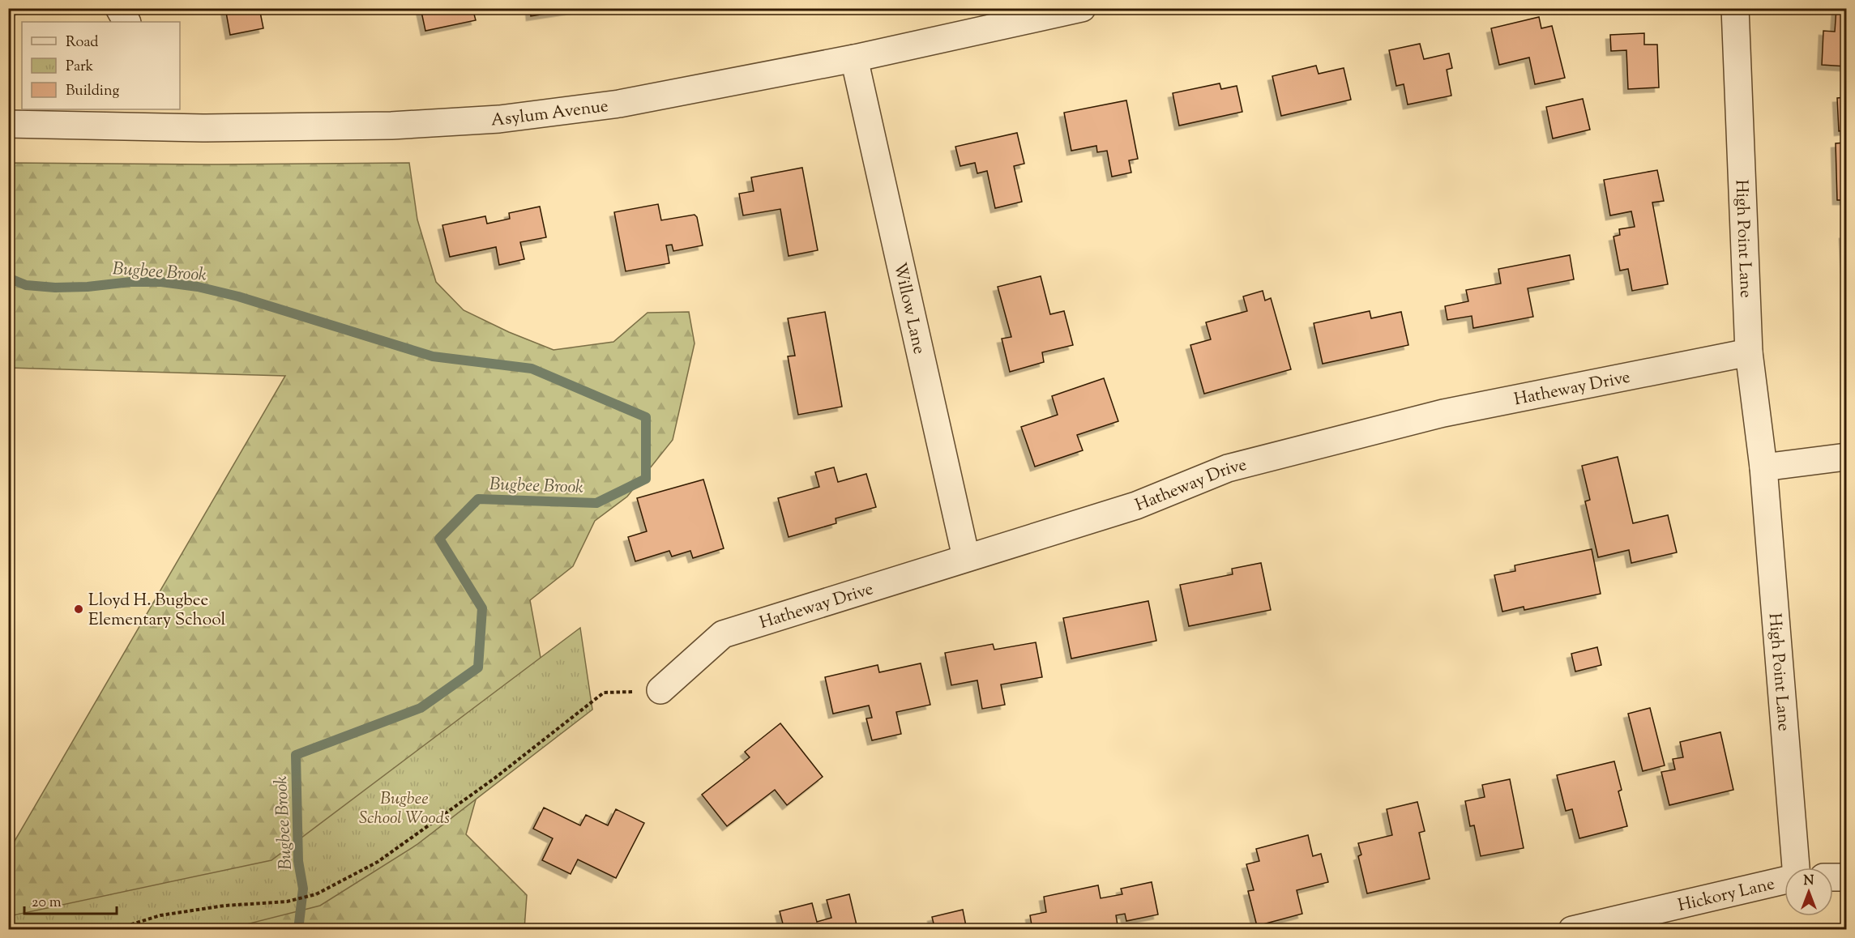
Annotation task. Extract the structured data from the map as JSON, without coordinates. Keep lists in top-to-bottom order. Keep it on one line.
{"streets":{"street":["Asylum Avenue","High Point Lane","Willow Lane","Hatheway Drive","Hickory Lane"]},"crossings":[["Asylum Avenue","Willow Lane"],["High Point Lane","Hatheway Drive"],["Willow Lane","Hatheway Drive"]],"water":["Bugbee Brook"],"parks":["Bugbee School Woods"],"places":["Lloyd H. Bugbee Elementary School"],"legend":["Road","Park","Building"],"scale_bar":"20 m","north":"top"}
